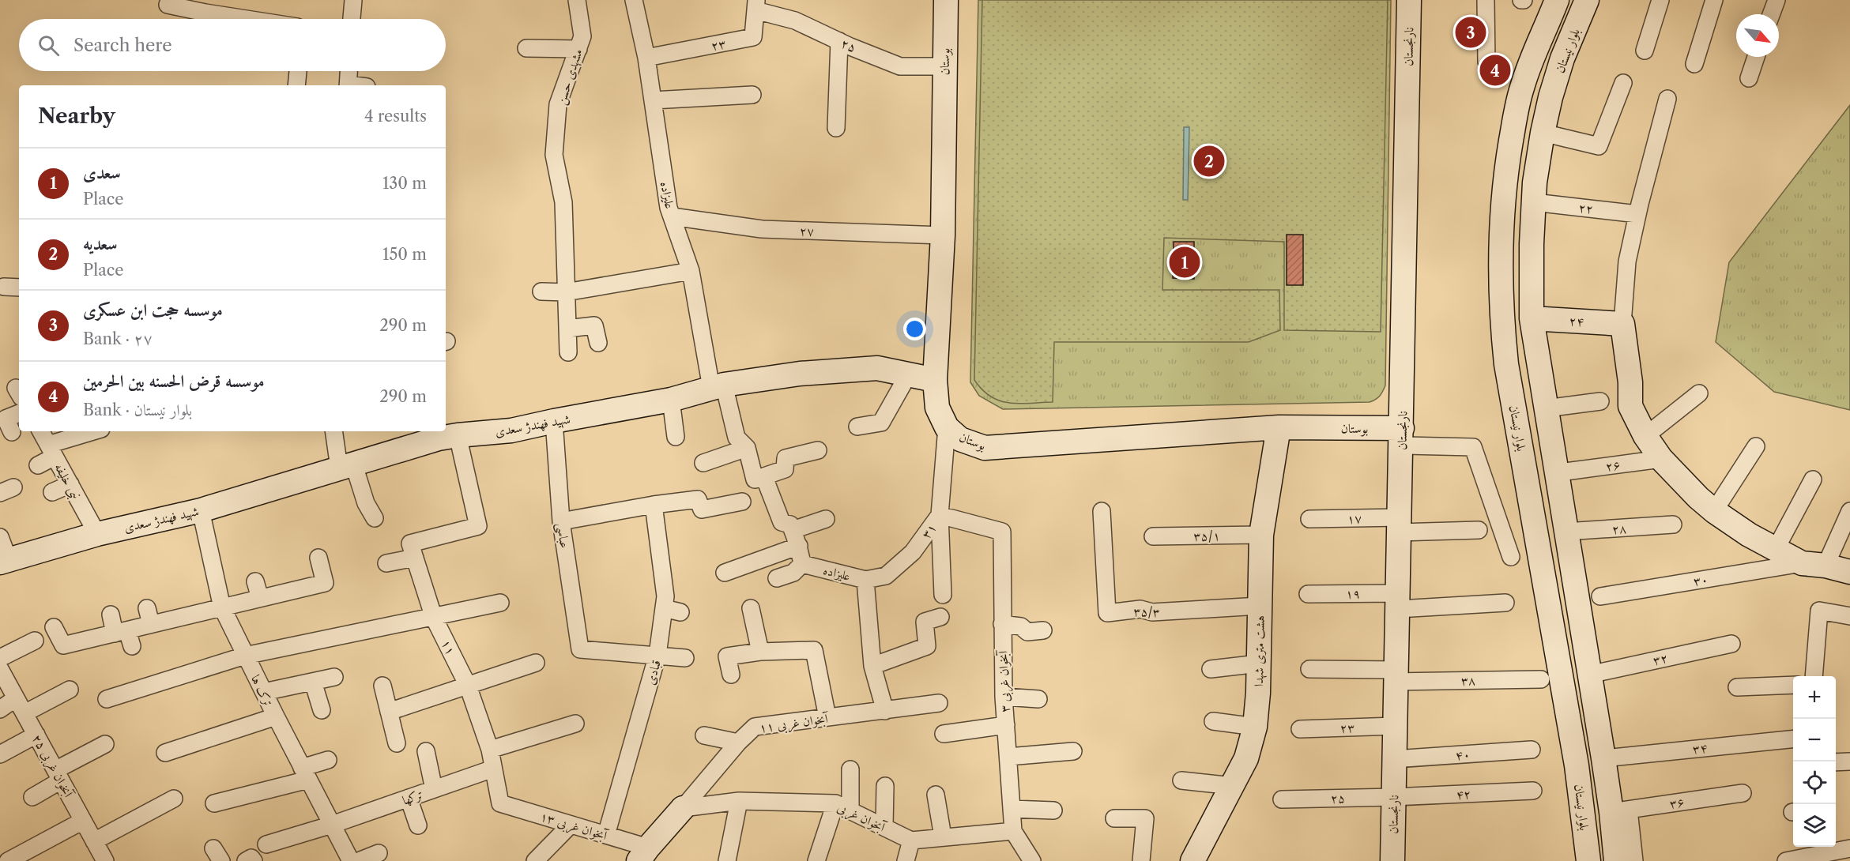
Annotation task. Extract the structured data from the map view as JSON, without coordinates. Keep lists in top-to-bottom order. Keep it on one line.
{"streets":{"street":["۲۳","۲۵","نارنجستان","بلوار نیستان","بوستان","مشهدی حسن","علیزاده","۲۲","۲۷","۲۴","شهید فهندژ سعدی","۲۶","نبی خلیفه","۱۷","۲۸","۳۱","عباسی","۳۵/۱","۳۰","۱۹","۳۵/۳","۱۱","هشت متری شهدا","۳۲","قبادی","۳۸","آبخوان غربی ۳","ترک ها","آبخوان غربی ۱۱","۳۴","۴۰","آبخوان غربی ۲۵","۴۲","ترکها","۳۶","آبخوان غربی","آبخوان غربی ۱۳"]},"crossings":[["۲۳","۲۵"],["۲۳","نارنجستان"],["۲۳","علیزاده"],["۲۵","نارنجستان"],["۲۵","بوستان"],["۲۵","۴۲"],["نارنجستان","بوستان"],["نارنجستان","۱۷"],["نارنجستان","۱۹"],["نارنجستان","۳۸"],["نارنجستان","۴۰"],["نارنجستان","۴۲"],["بلوار نیستان","۲۲"],["بلوار نیستان","۲۴"],["بلوار نیستان","۲۸"],["بلوار نیستان","۳۲"],["بلوار نیستان","۳۴"],["بلوار نیستان","۳۶"],["بوستان","۲۷"],["بوستان","شهید فهندژ سعدی"],["بوستان","هشت متری شهدا"],["علیزاده","۲۷"],["علیزاده","شهید فهندژ سعدی"],["علیزاده","۳۱"],["علیزاده","آبخوان غربی ۱۱"],["شهید فهندژ سعدی","نبی خلیفه"],["شهید فهندژ سعدی","عباسی"],["شهید فهندژ سعدی","ترک ها"],["۳۱","آبخوان غربی ۳"],["عباسی","قبادی"],["۳۵/۱","هشت متری شهدا"],["۳۵/۳","هشت متری شهدا"],["۱۱","ترکها"],["۱۱","آبخوان غربی ۱۳"],["قبادی","آبخوان غربی ۱۳"],["ترک ها","ترکها"],["آبخوان غربی ۱۱","آبخوان غربی"]],"north":"bottom right","page":{"pins":["3","4","2","1"],"search":"Search here","heading":["Nearby","4 results"],"list":[{"mark":"1","name":"سعدی","note":"Place","value":"130 m"},{"mark":"2","name":"سعدیه","note":"Place","value":"150 m"},{"mark":"3","name":"موسسه حجت ابن عسکری","note":"Bank · ۲۷","value":"290 m"},{"mark":"4","name":"موسسه قرض الحسنه بین الحرمین","note":"Bank · بلوار نیستان","value":"290 m"}],"map_buttons":["+","−"]}}
